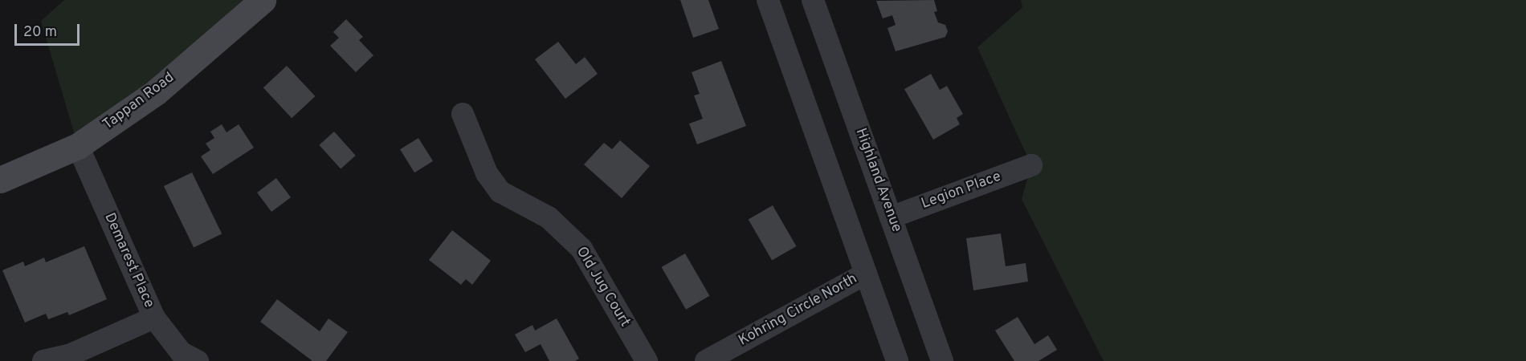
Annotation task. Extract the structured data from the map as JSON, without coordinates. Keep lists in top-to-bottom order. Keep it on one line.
{"streets":{"street":["Tappan Road","Highland Avenue","Legion Place","Demarest Place","Old Jug Court","Kohring Circle North"]},"crossings":[["Tappan Road","Demarest Place"],["Highland Avenue","Legion Place"]],"scale_bar":"20 m"}
